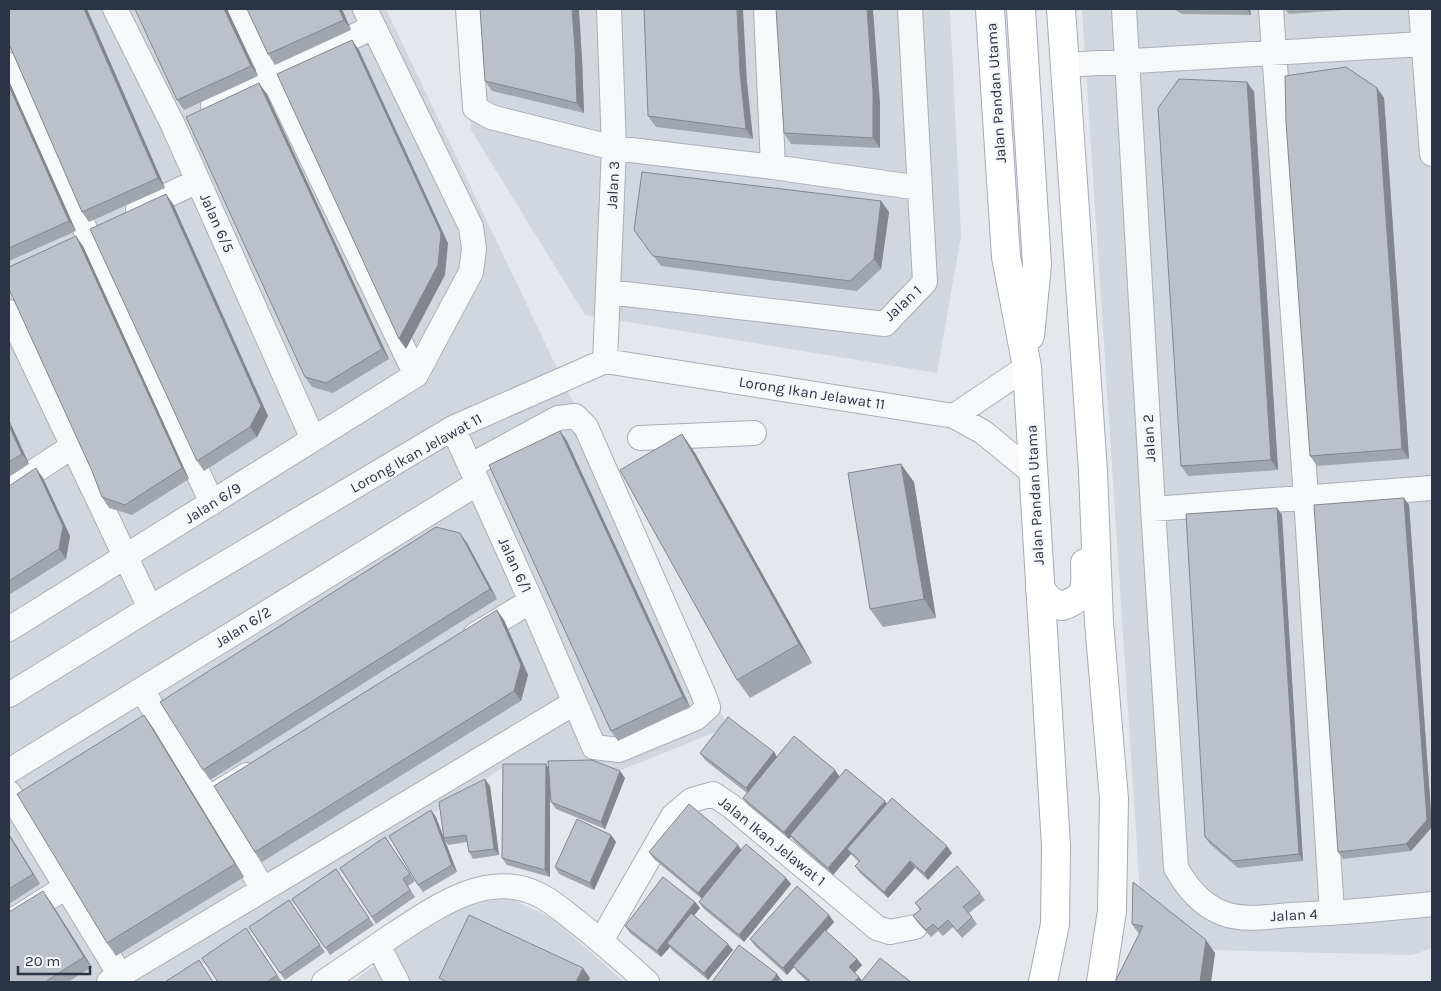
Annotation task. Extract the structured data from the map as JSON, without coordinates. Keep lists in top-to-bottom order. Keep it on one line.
{"streets":{"main road":["Jalan Pandan Utama"],"street":["Jalan 3","Jalan 6/5","Jalan 1","Lorong Ikan Jelawat 11","Jalan 2","Jalan 6/9","Jalan 6/1","Jalan 6/2","Jalan Ikan Jelawat 1","Jalan 4"]},"crossings":[["Jalan Pandan Utama","Lorong Ikan Jelawat 11"],["Jalan 3","Jalan 1"],["Jalan 3","Lorong Ikan Jelawat 11"],["Jalan 6/5","Jalan 6/9"],["Lorong Ikan Jelawat 11","Jalan 6/1"],["Jalan 2","Jalan 4"],["Jalan 6/1","Jalan 6/2"]],"scale_bar":"20 m"}
